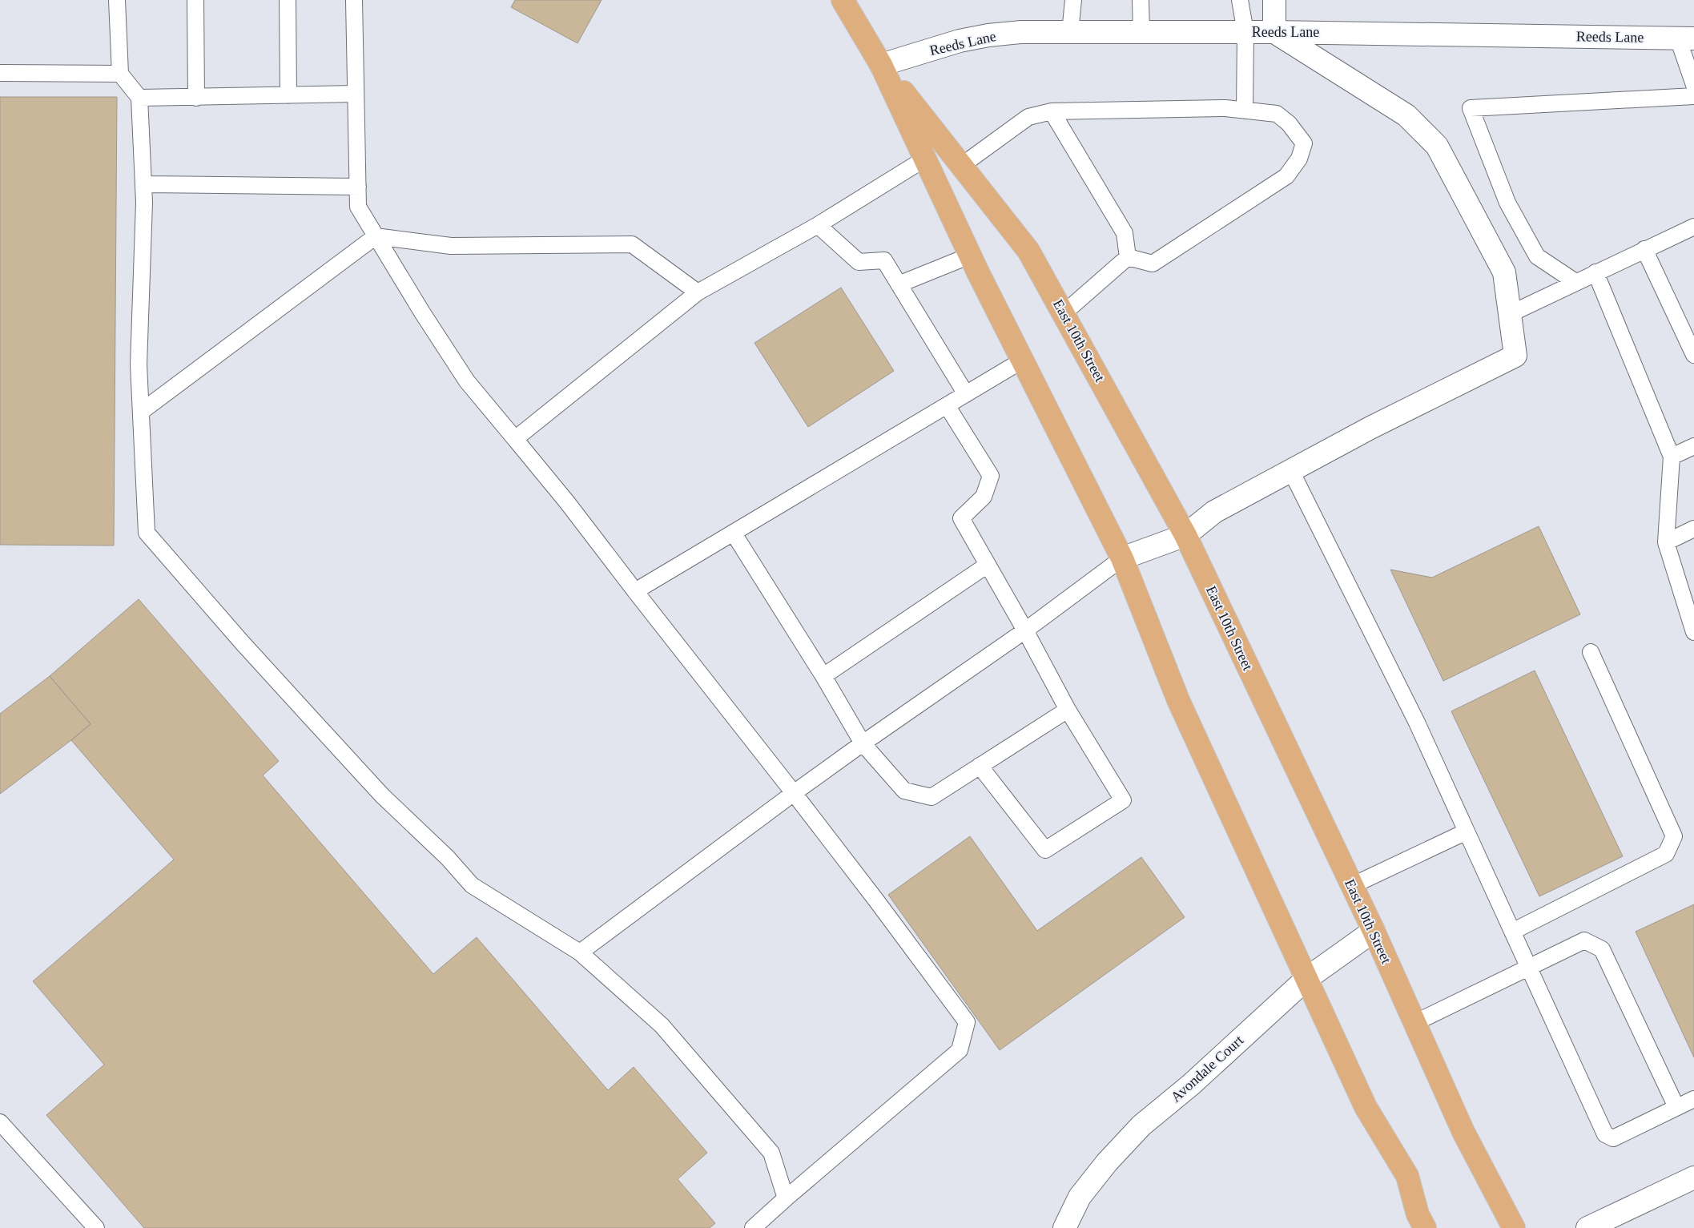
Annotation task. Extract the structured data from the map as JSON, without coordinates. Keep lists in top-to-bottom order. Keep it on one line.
{"streets":{"main road":["East 10th Street"],"street":["Reeds Lane","Avondale Court"]},"crossings":[["Reeds Lane","East 10th Street"],["East 10th Street","Avondale Court"]]}
